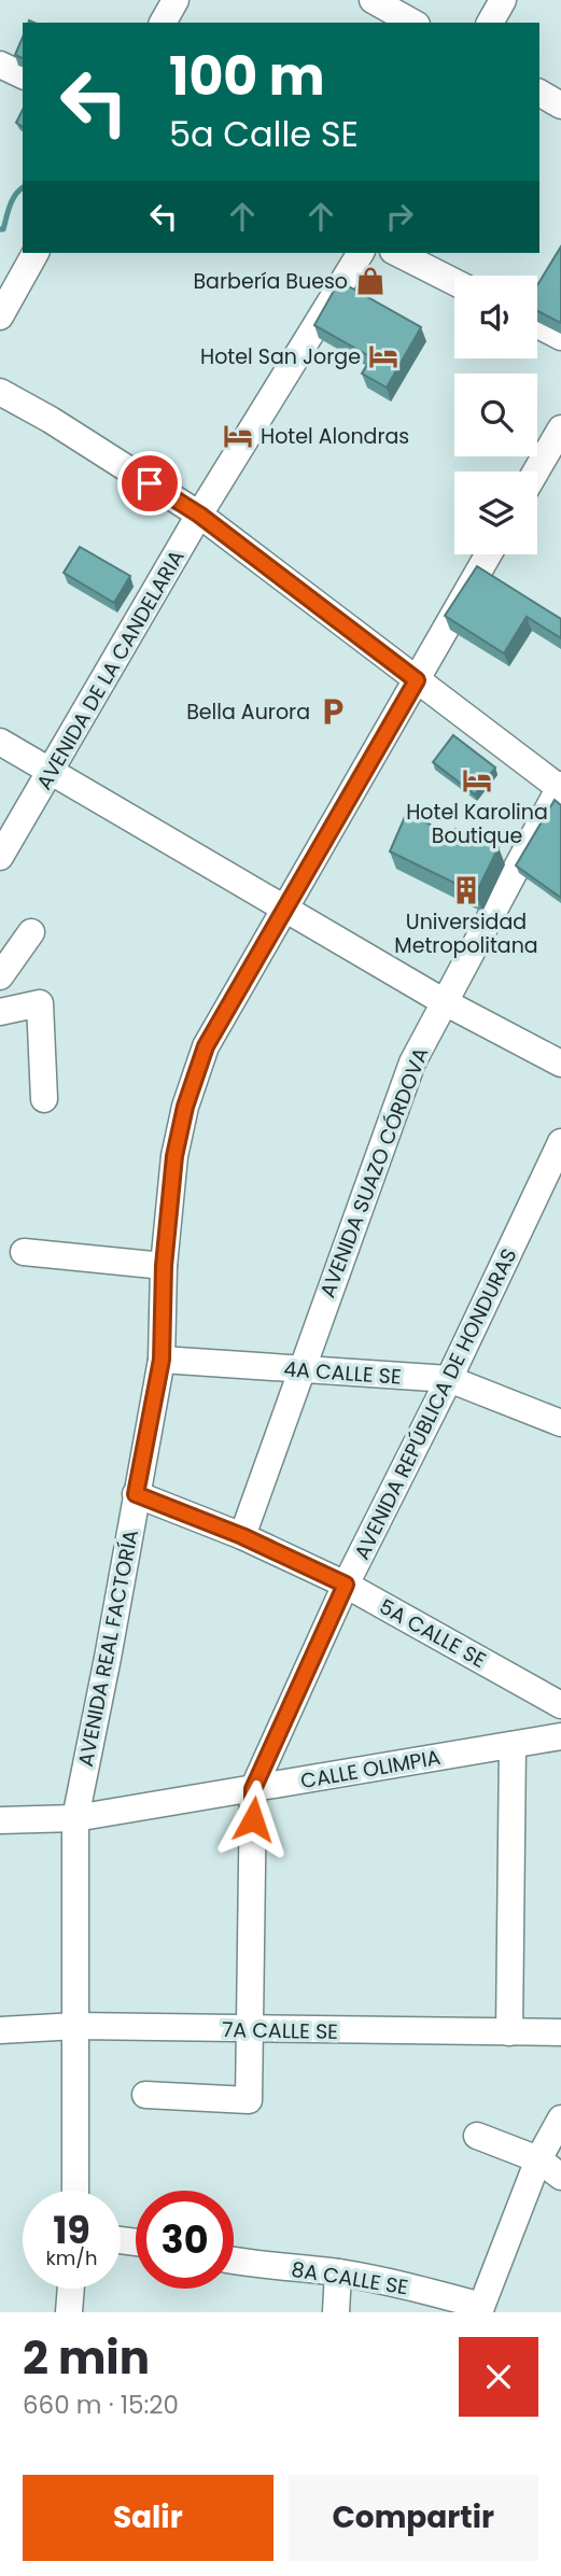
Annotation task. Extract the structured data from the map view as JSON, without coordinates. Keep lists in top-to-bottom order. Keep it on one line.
{"streets":{"street":["AVENIDA DE LA CANDELARIA","AVENIDA SUAZO CÓRDOVA","4A CALLE SE","AVENIDA REPÚBLICA DE HONDURAS","5A CALLE SE","AVENIDA REAL FACTORÍA","CALLE OLIMPIA","7A CALLE SE","8A CALLE SE"]},"crossings":[["AVENIDA SUAZO CÓRDOVA","4A CALLE SE"],["AVENIDA SUAZO CÓRDOVA","5A CALLE SE"],["4A CALLE SE","AVENIDA REPÚBLICA DE HONDURAS"],["4A CALLE SE","AVENIDA REAL FACTORÍA"],["AVENIDA REPÚBLICA DE HONDURAS","5A CALLE SE"],["AVENIDA REPÚBLICA DE HONDURAS","CALLE OLIMPIA"],["5A CALLE SE","AVENIDA REAL FACTORÍA"],["AVENIDA REAL FACTORÍA","CALLE OLIMPIA"],["AVENIDA REAL FACTORÍA","7A CALLE SE"]],"places":{"shop":["Barbería Bueso"],"hotel":["Hotel San Jorge","Hotel Alondras","Hotel Karolina Boutique"],"parking":["Bella Aurora"],"building":["Universidad Metropolitana"]},"page":{"turn":["100 m","5a Calle SE"],"speed":"19 km/h","limit":"30","heading":["2 min","660 m · 15:20"],"buttons":["Salir","Compartir"]}}
